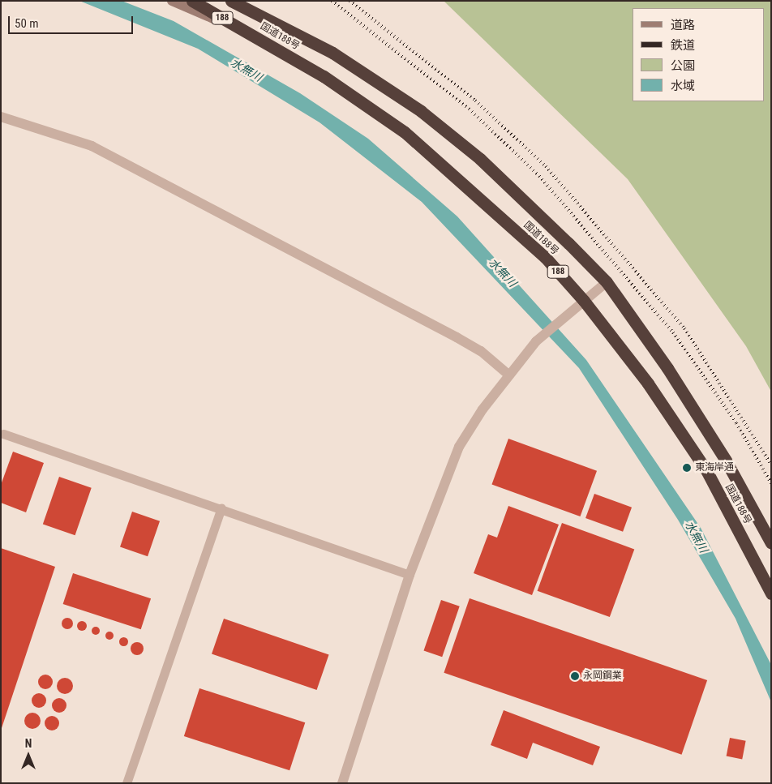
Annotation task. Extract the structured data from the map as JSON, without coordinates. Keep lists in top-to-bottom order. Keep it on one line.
{"streets":{"highway":["188","国道188号"]},"water":["水無川"],"places":["東海岸通","永岡鋼業"],"legend":["道路","鉄道","公園","水域"],"scale_bar":"50 m","north":"top"}
